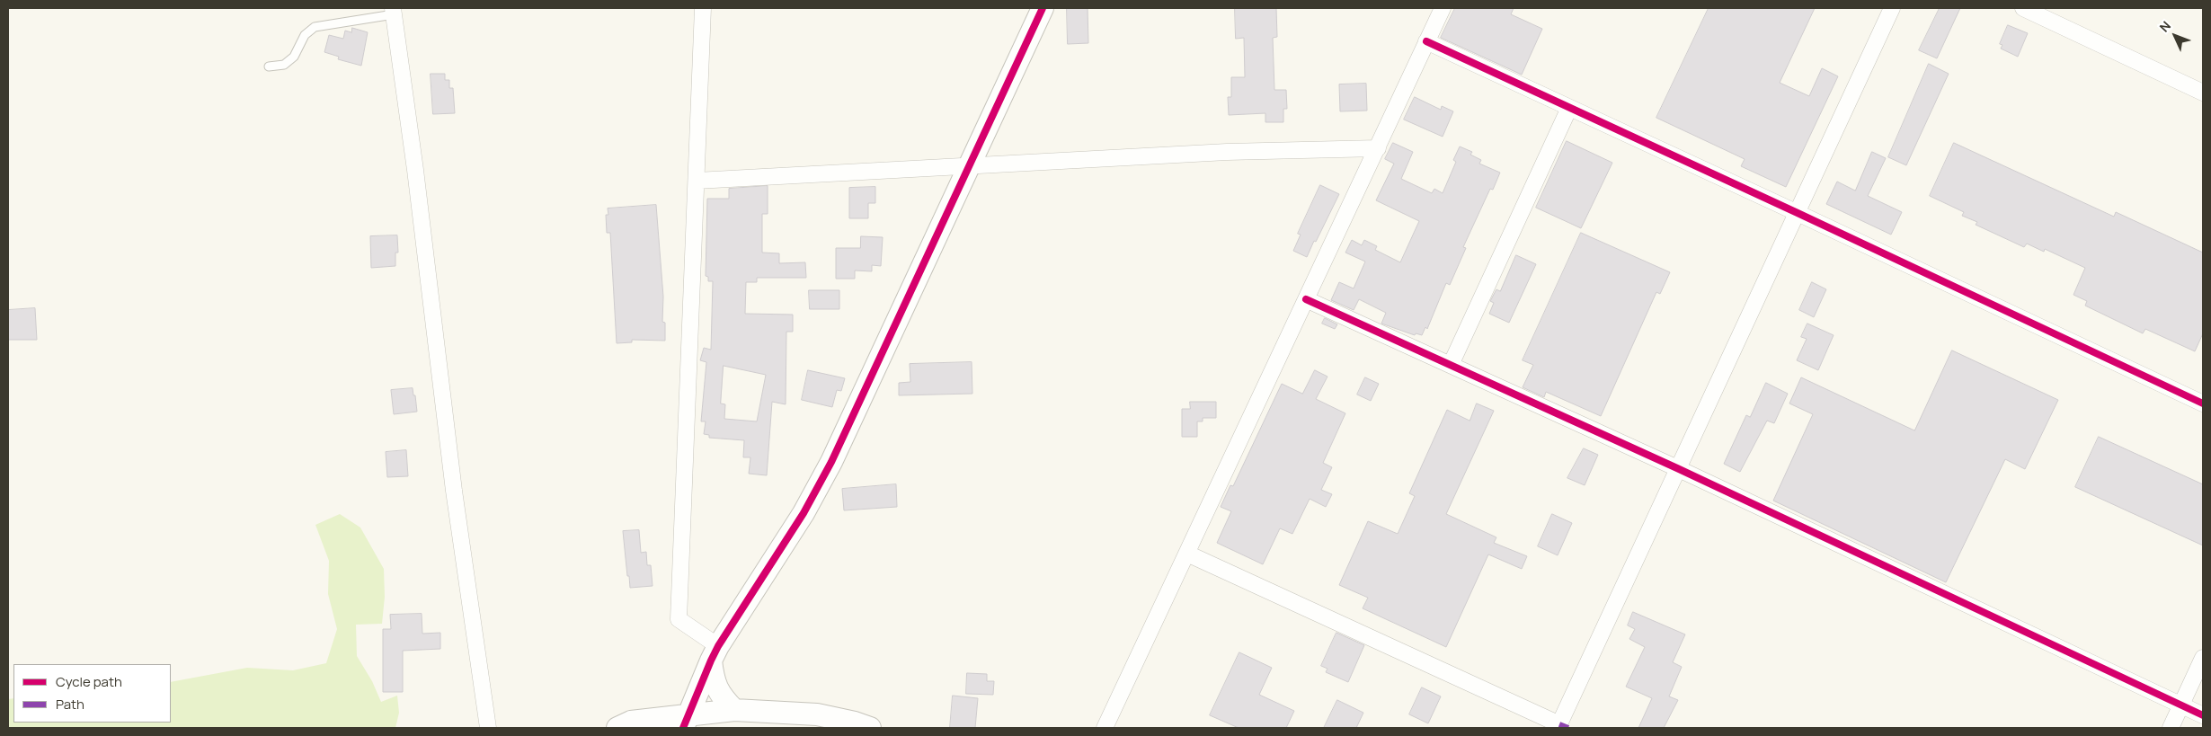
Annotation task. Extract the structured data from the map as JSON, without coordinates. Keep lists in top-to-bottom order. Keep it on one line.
{"legend":["Cycle path","Path"],"north":"top left"}
